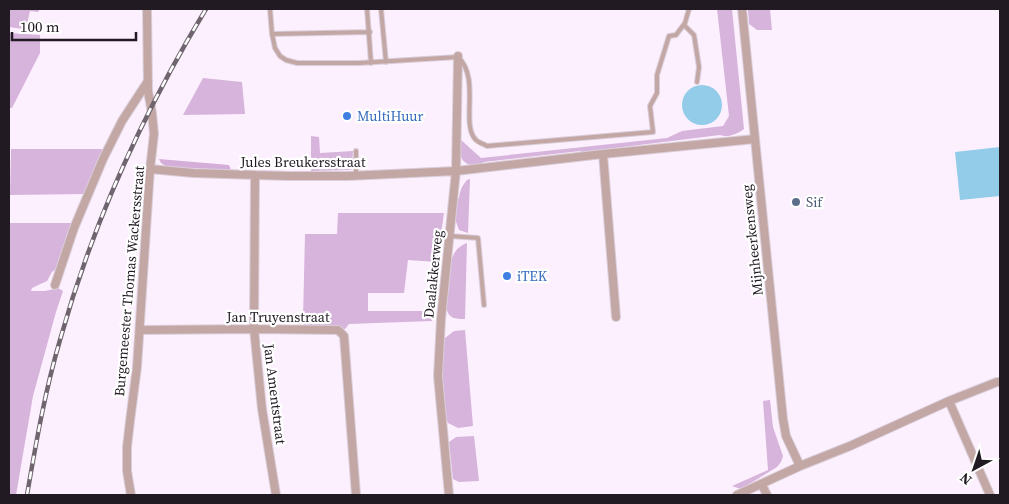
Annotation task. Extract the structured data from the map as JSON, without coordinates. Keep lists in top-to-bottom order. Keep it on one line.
{"streets":{"street":["Jules Breukersstraat","Mijnheerkensweg","Daalakkerweg","Burgemeester Thomas Wackersstraat","Jan Truyenstraat","Jan Amentstraat"]},"crossings":[["Jules Breukersstraat","Mijnheerkensweg"],["Jules Breukersstraat","Daalakkerweg"],["Jules Breukersstraat","Burgemeester Thomas Wackersstraat"],["Jules Breukersstraat","Jan Amentstraat"],["Burgemeester Thomas Wackersstraat","Jan Truyenstraat"],["Jan Truyenstraat","Jan Amentstraat"]],"places":["MultiHuur","Sif","iTEK"],"scale_bar":"100 m","north":"bottom left"}
